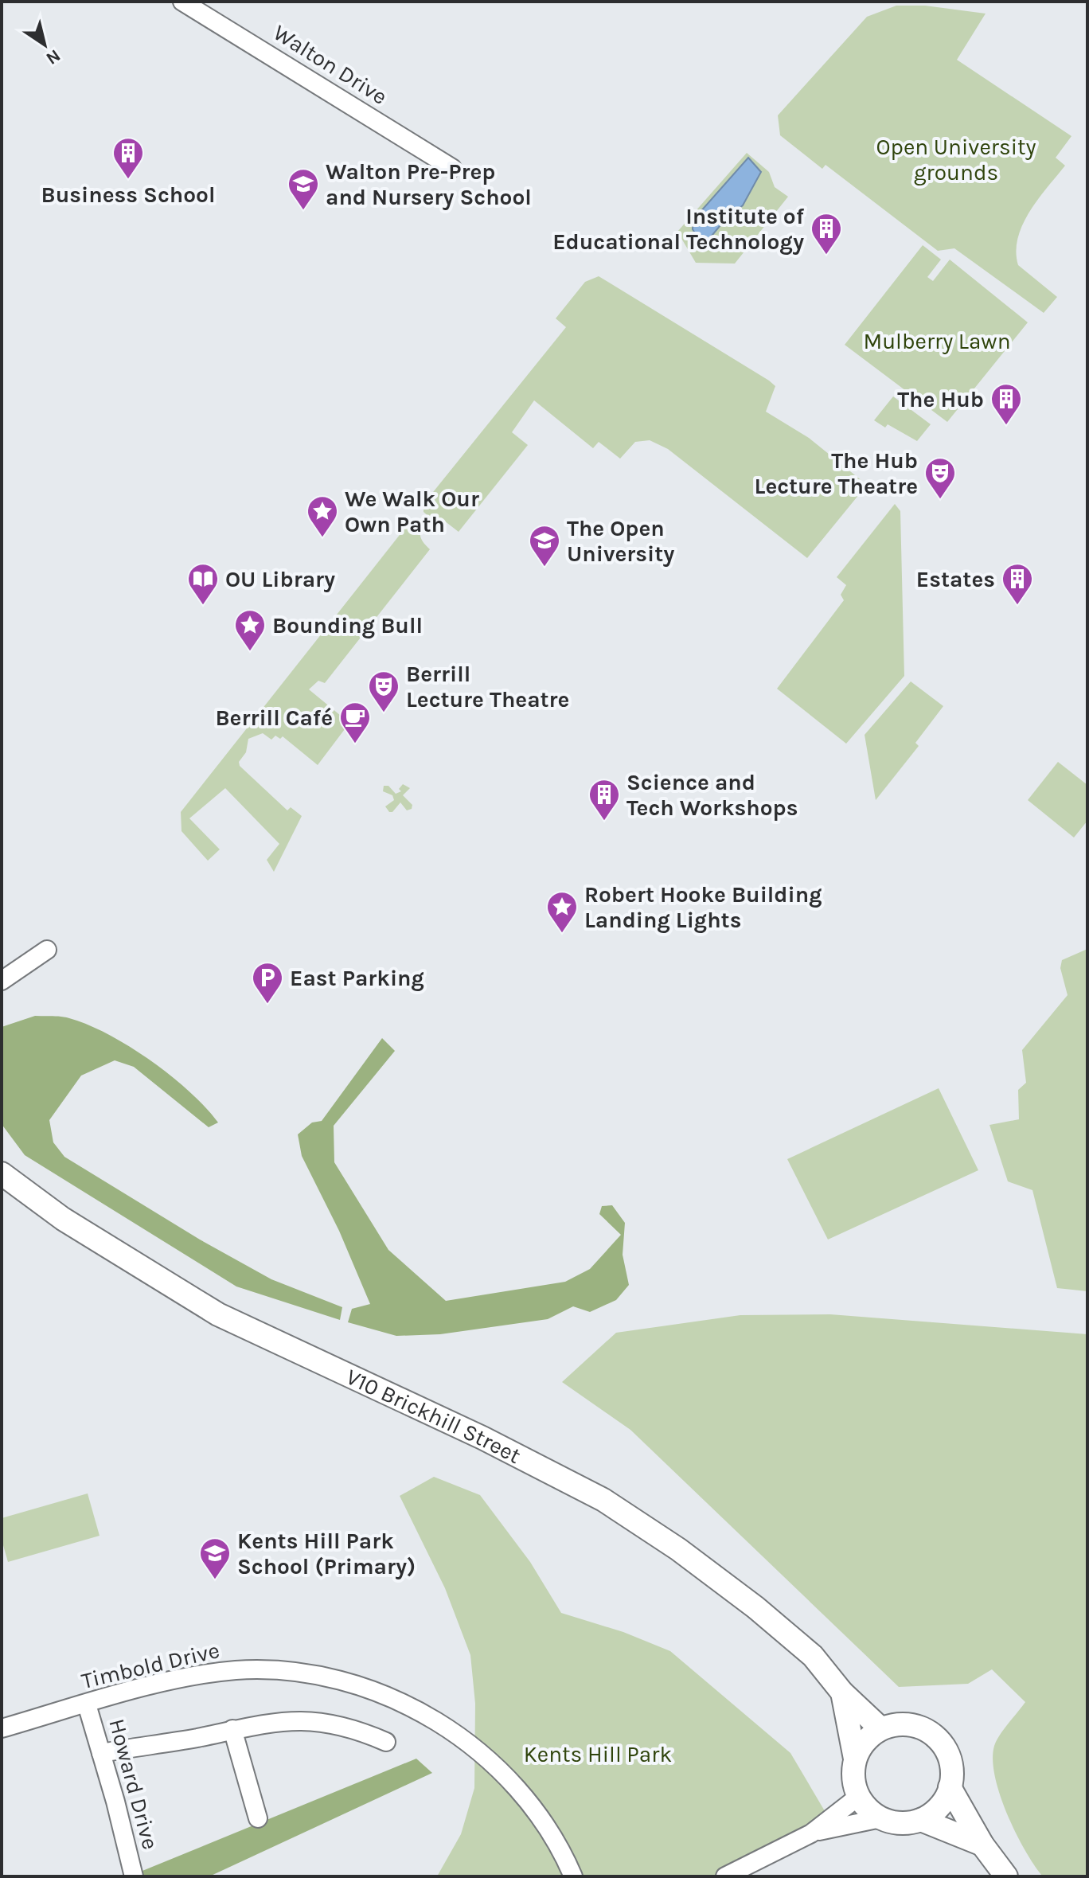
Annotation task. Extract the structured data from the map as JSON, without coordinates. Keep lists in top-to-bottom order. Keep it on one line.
{"streets":{"street":["Walton Drive","V10 Brickhill Street","Timbold Drive","Howard Drive"]},"crossings":[["Timbold Drive","Howard Drive"]],"parks":["Open University grounds","Mulberry Lawn","Kents Hill Park"],"places":{"building":["Business School","Institute of Educational Technology","The Hub","Estates","Science and Tech Workshops"],"school or university":["Walton Pre-Prep and Nursery School","The Open University","Kents Hill Park School (Primary)"],"theatre":["The Hub Lecture Theatre","Berrill Lecture Theatre"],"place":["We Walk Our Own Path","Bounding Bull","Robert Hooke Building Landing Lights"],"library":["OU Library"],"cafe":["Berrill Café"],"parking":["East Parking"]},"north":"bottom right"}
